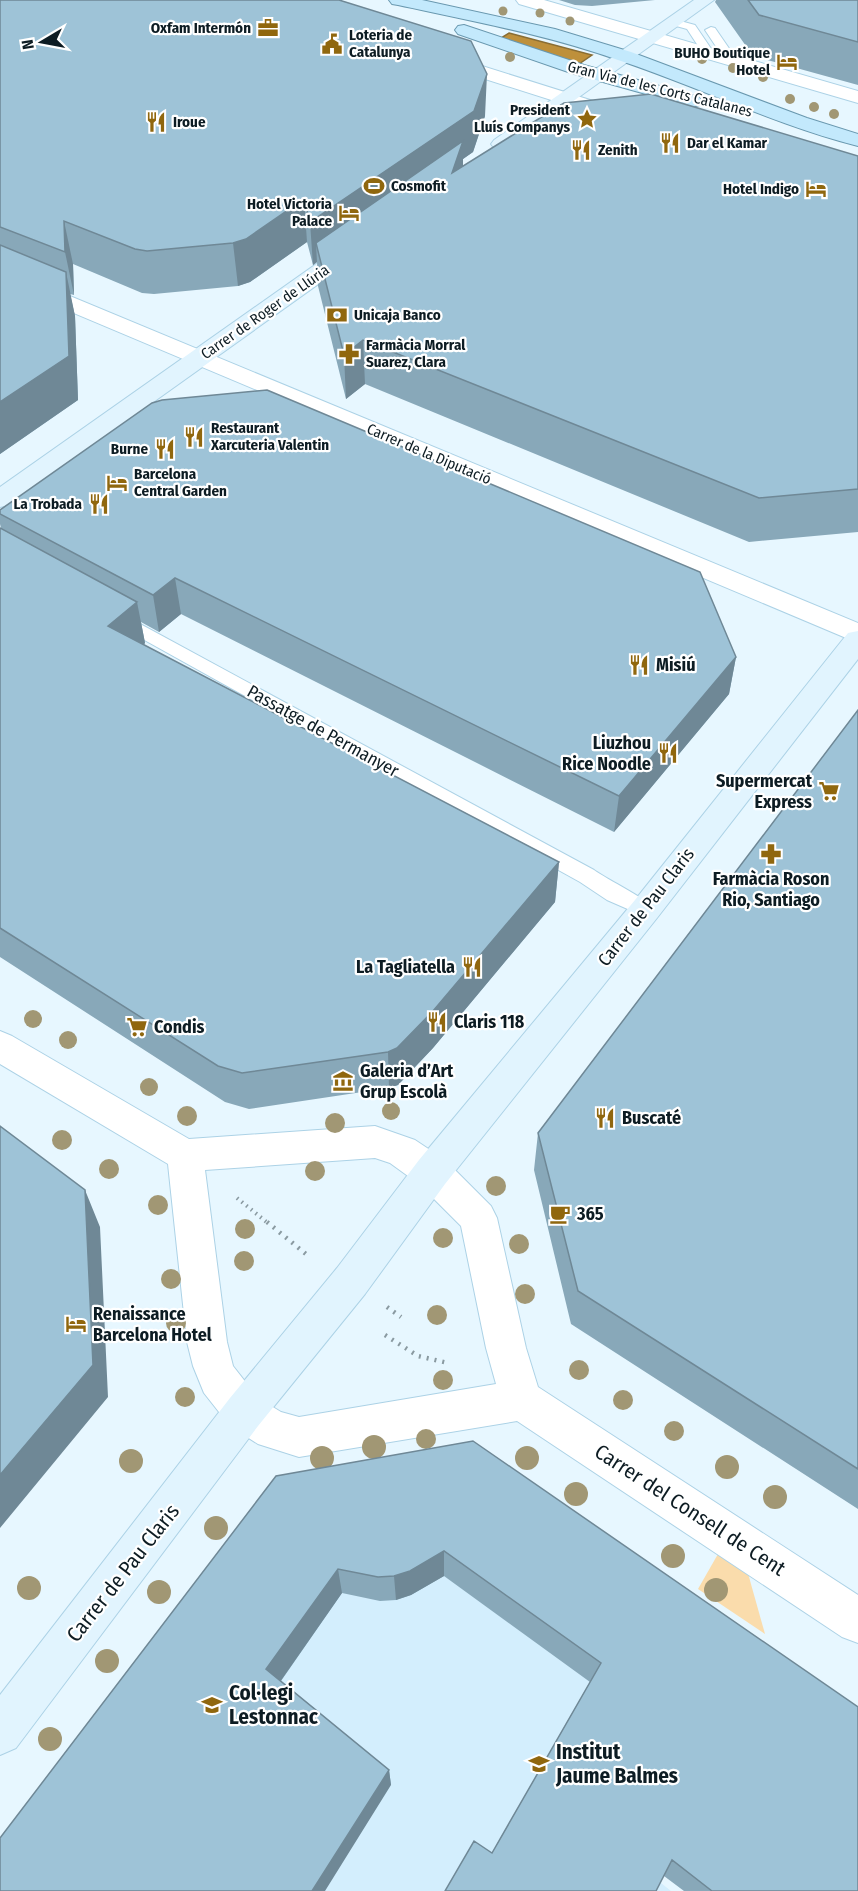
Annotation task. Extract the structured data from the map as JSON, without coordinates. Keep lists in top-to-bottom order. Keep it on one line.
{"streets":{"main road":["Gran Via de les Corts Catalanes","Carrer de Roger de Llúria","Carrer de Pau Claris"],"street":["Carrer de la Diputació","Carrer del Consell de Cent"],"lane":["Passatge de Permanyer"]},"crossings":[["Carrer de Roger de Llúria","Carrer de la Diputació"],["Passatge de Permanyer","Carrer de Pau Claris"]],"places":{"office":["Oxfam Intermón"],"public building":["Loteria de Catalunya"],"hotel":["BUHO Boutique Hotel","Hotel Indigo","Hotel Victoria Palace","Barcelona Central Garden","Renaissance Barcelona Hotel"],"place":["President Lluís Companys"],"restaurant":["Iroue","Dar el Kamar","Zenith","Restaurant Xarcuteria Valentin","Burne","La Trobada","Misiú","Liuzhou Rice Noodle","La Tagliatella","Claris 118","Buscaté"],"sports":["Cosmofit"],"bank":["Unicaja Banco"],"pharmacy":["Farmàcia Morral Suarez, Clara","Farmàcia Roson Rio, Santiago"],"supermarket":["Supermercat Express","Condis"],"museum":["Galeria d’Art Grup Escolà"],"cafe":["365"],"school or university":["Col·legi Lestonnac","Institut Jaume Balmes"]},"north":"left"}
